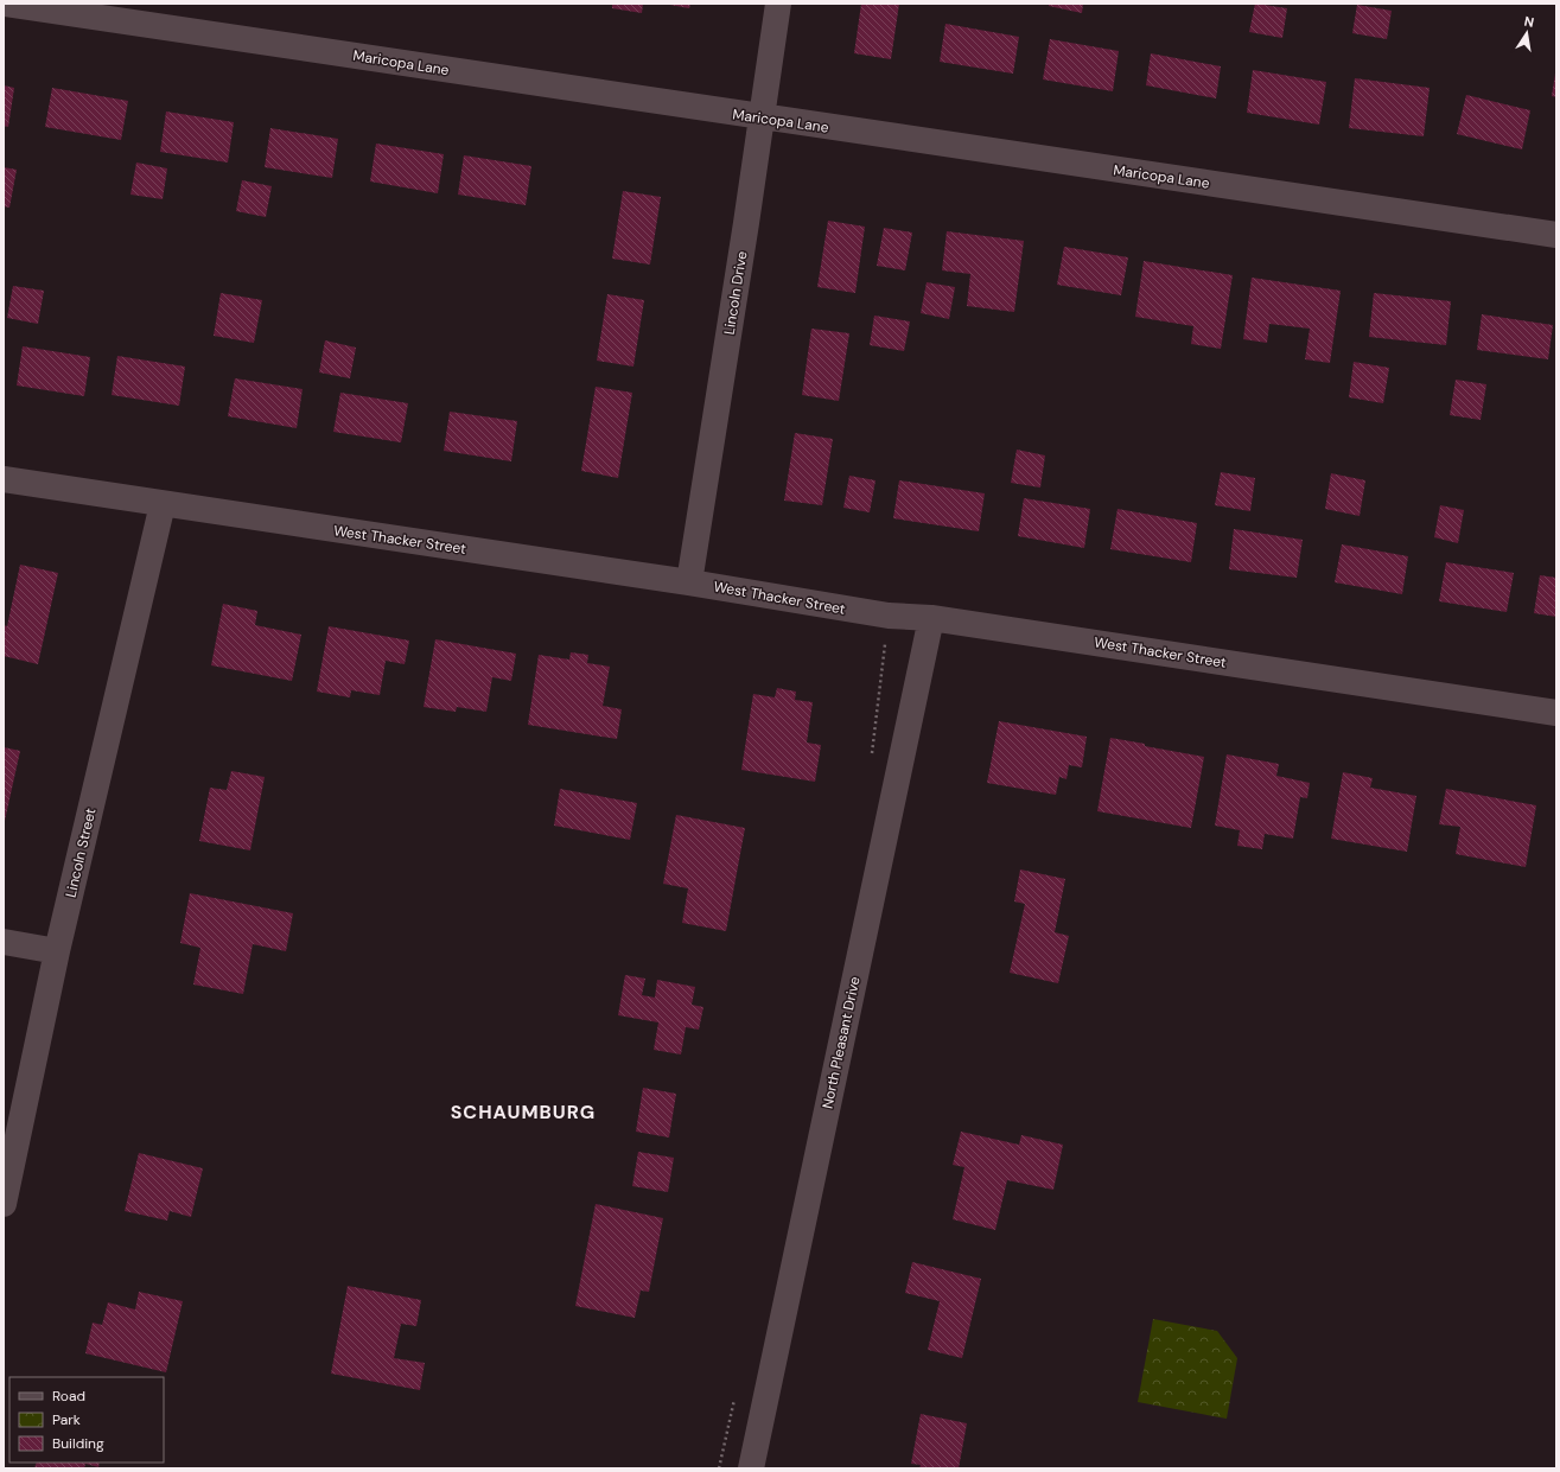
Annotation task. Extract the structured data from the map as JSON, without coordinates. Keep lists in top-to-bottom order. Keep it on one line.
{"streets":{"street":["Maricopa Lane","Lincoln Drive","West Thacker Street","Lincoln Street","North Pleasant Drive"]},"crossings":[["Maricopa Lane","Lincoln Drive"],["Lincoln Drive","West Thacker Street"],["West Thacker Street","Lincoln Street"],["West Thacker Street","North Pleasant Drive"]],"districts":["SCHAUMBURG"],"legend":["Road","Park","Building"],"north":"top"}
